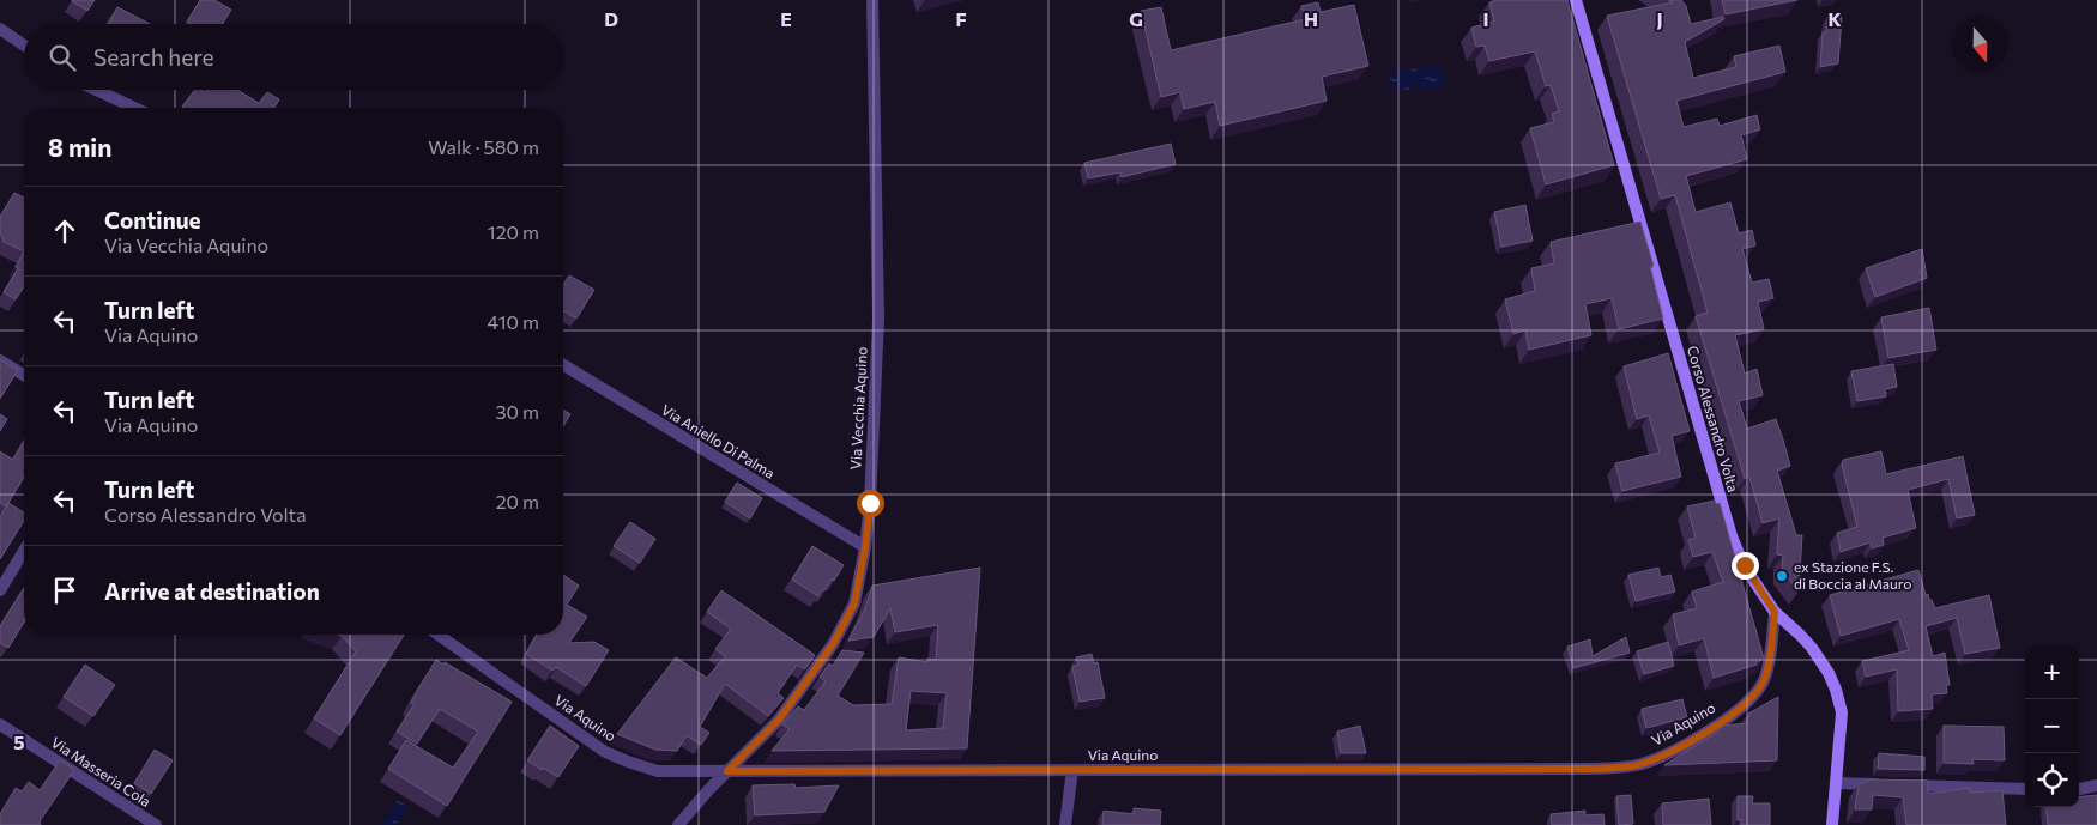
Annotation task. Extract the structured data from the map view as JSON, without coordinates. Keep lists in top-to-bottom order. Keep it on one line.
{"streets":{"main road":["Corso Alessandro Volta"],"street":["Via Vecchia Aquino","Via Aniello Di Palma","Via Aquino","Via Masseria Cola"]},"crossings":[["Via Vecchia Aquino","Via Aniello Di Palma"],["Via Vecchia Aquino","Via Aquino"],["Corso Alessandro Volta","Via Aquino"]],"places":["ex Stazione F.S. di Boccia al Mauro"],"north":"bottom","page":{"search":"Search here","heading":["8 min","Walk · 580 m"],"list":[["Continue","Via Vecchia Aquino","120 m"],["Turn left","Via Aquino","410 m"],["Turn left","Via Aquino","30 m"],["Turn left","Corso Alessandro Volta","20 m"],"Arrive at destination"],"map_buttons":["+","−"]},"grid":{"columns":["D","E","F","G","H","I","J","K"],"rows":["5"]}}
